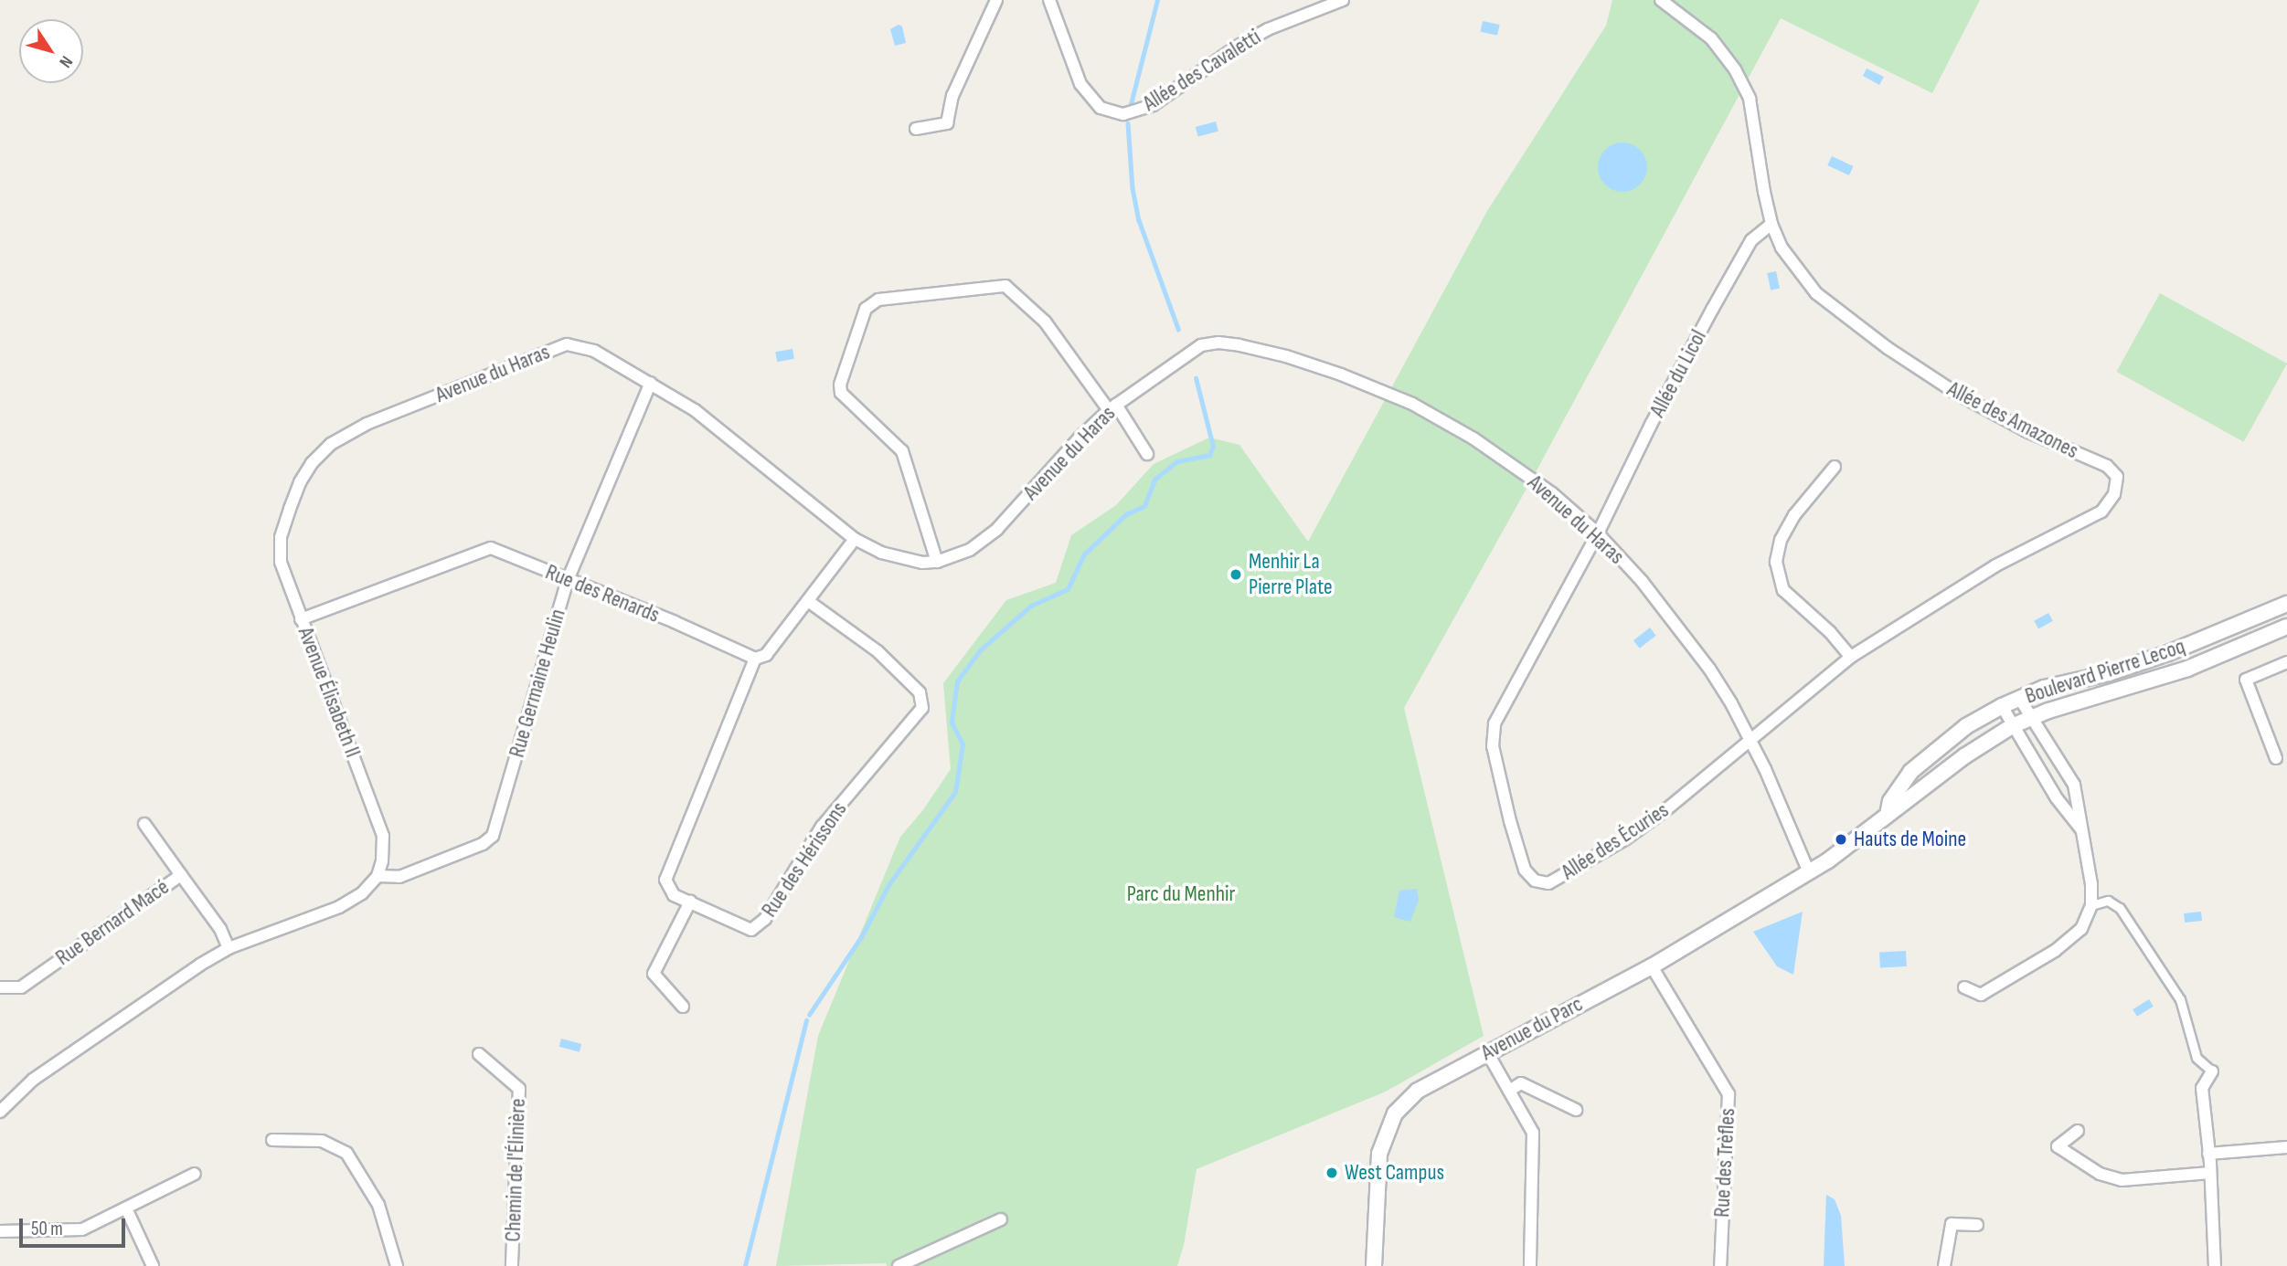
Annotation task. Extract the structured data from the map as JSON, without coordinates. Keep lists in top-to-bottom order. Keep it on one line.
{"streets":{"street":["Allée des Cavaletti","Avenue du Haras","Allée du Licol","Allée des Amazones","Rue des Renards","Boulevard Pierre Lecoq","Rue Germaine Heulin","Avenue Élisabeth II","Allée des Écuries","Rue des Hérissons","Rue Bernard Macé","Avenue du Parc","Rue des Trèfles","Chemin de l'Élinière"]},"crossings":[["Avenue du Haras","Allée du Licol"],["Avenue du Haras","Allée des Amazones"],["Avenue du Haras","Boulevard Pierre Lecoq"],["Avenue du Haras","Rue Germaine Heulin"],["Avenue du Haras","Avenue Élisabeth II"],["Avenue du Haras","Allée des Écuries"],["Avenue du Haras","Avenue du Parc"],["Allée du Licol","Allée des Amazones"],["Allée du Licol","Allée des Écuries"],["Allée des Amazones","Allée des Écuries"],["Rue des Renards","Rue Germaine Heulin"],["Rue des Renards","Avenue Élisabeth II"],["Rue des Renards","Rue des Hérissons"],["Boulevard Pierre Lecoq","Avenue du Parc"],["Rue Germaine Heulin","Avenue Élisabeth II"],["Avenue du Parc","Rue des Trèfles"]],"parks":["Parc du Menhir"],"places":["Menhir La Pierre Plate","Hauts de Moine","West Campus"],"scale_bar":"50 m","north":"bottom right"}
